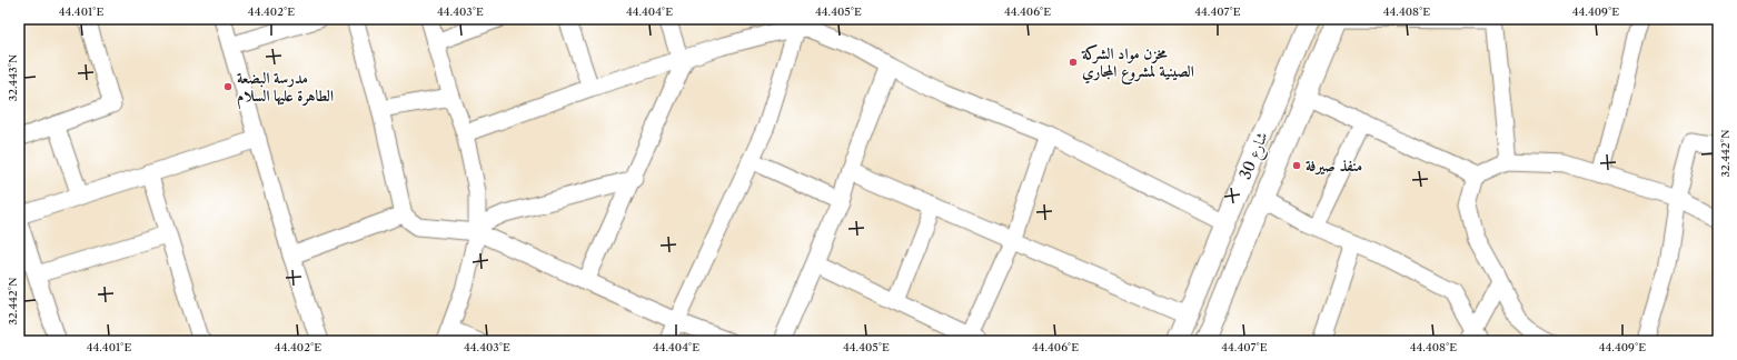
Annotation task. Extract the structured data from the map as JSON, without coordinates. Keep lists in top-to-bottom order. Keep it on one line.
{"streets":{"street":["شارع 30"]},"places":["مخزن مواد الشركة الصينية لمشروع المجاري","مدرسة البضعة الطاهرة عليها السلام","منفذ صيرفة"],"coordinates":["44.401°E","44.402°E","44.403°E","44.404°E","44.405°E","44.406°E","44.407°E","44.408°E","44.409°E","32.443°N","32.442°N"]}
